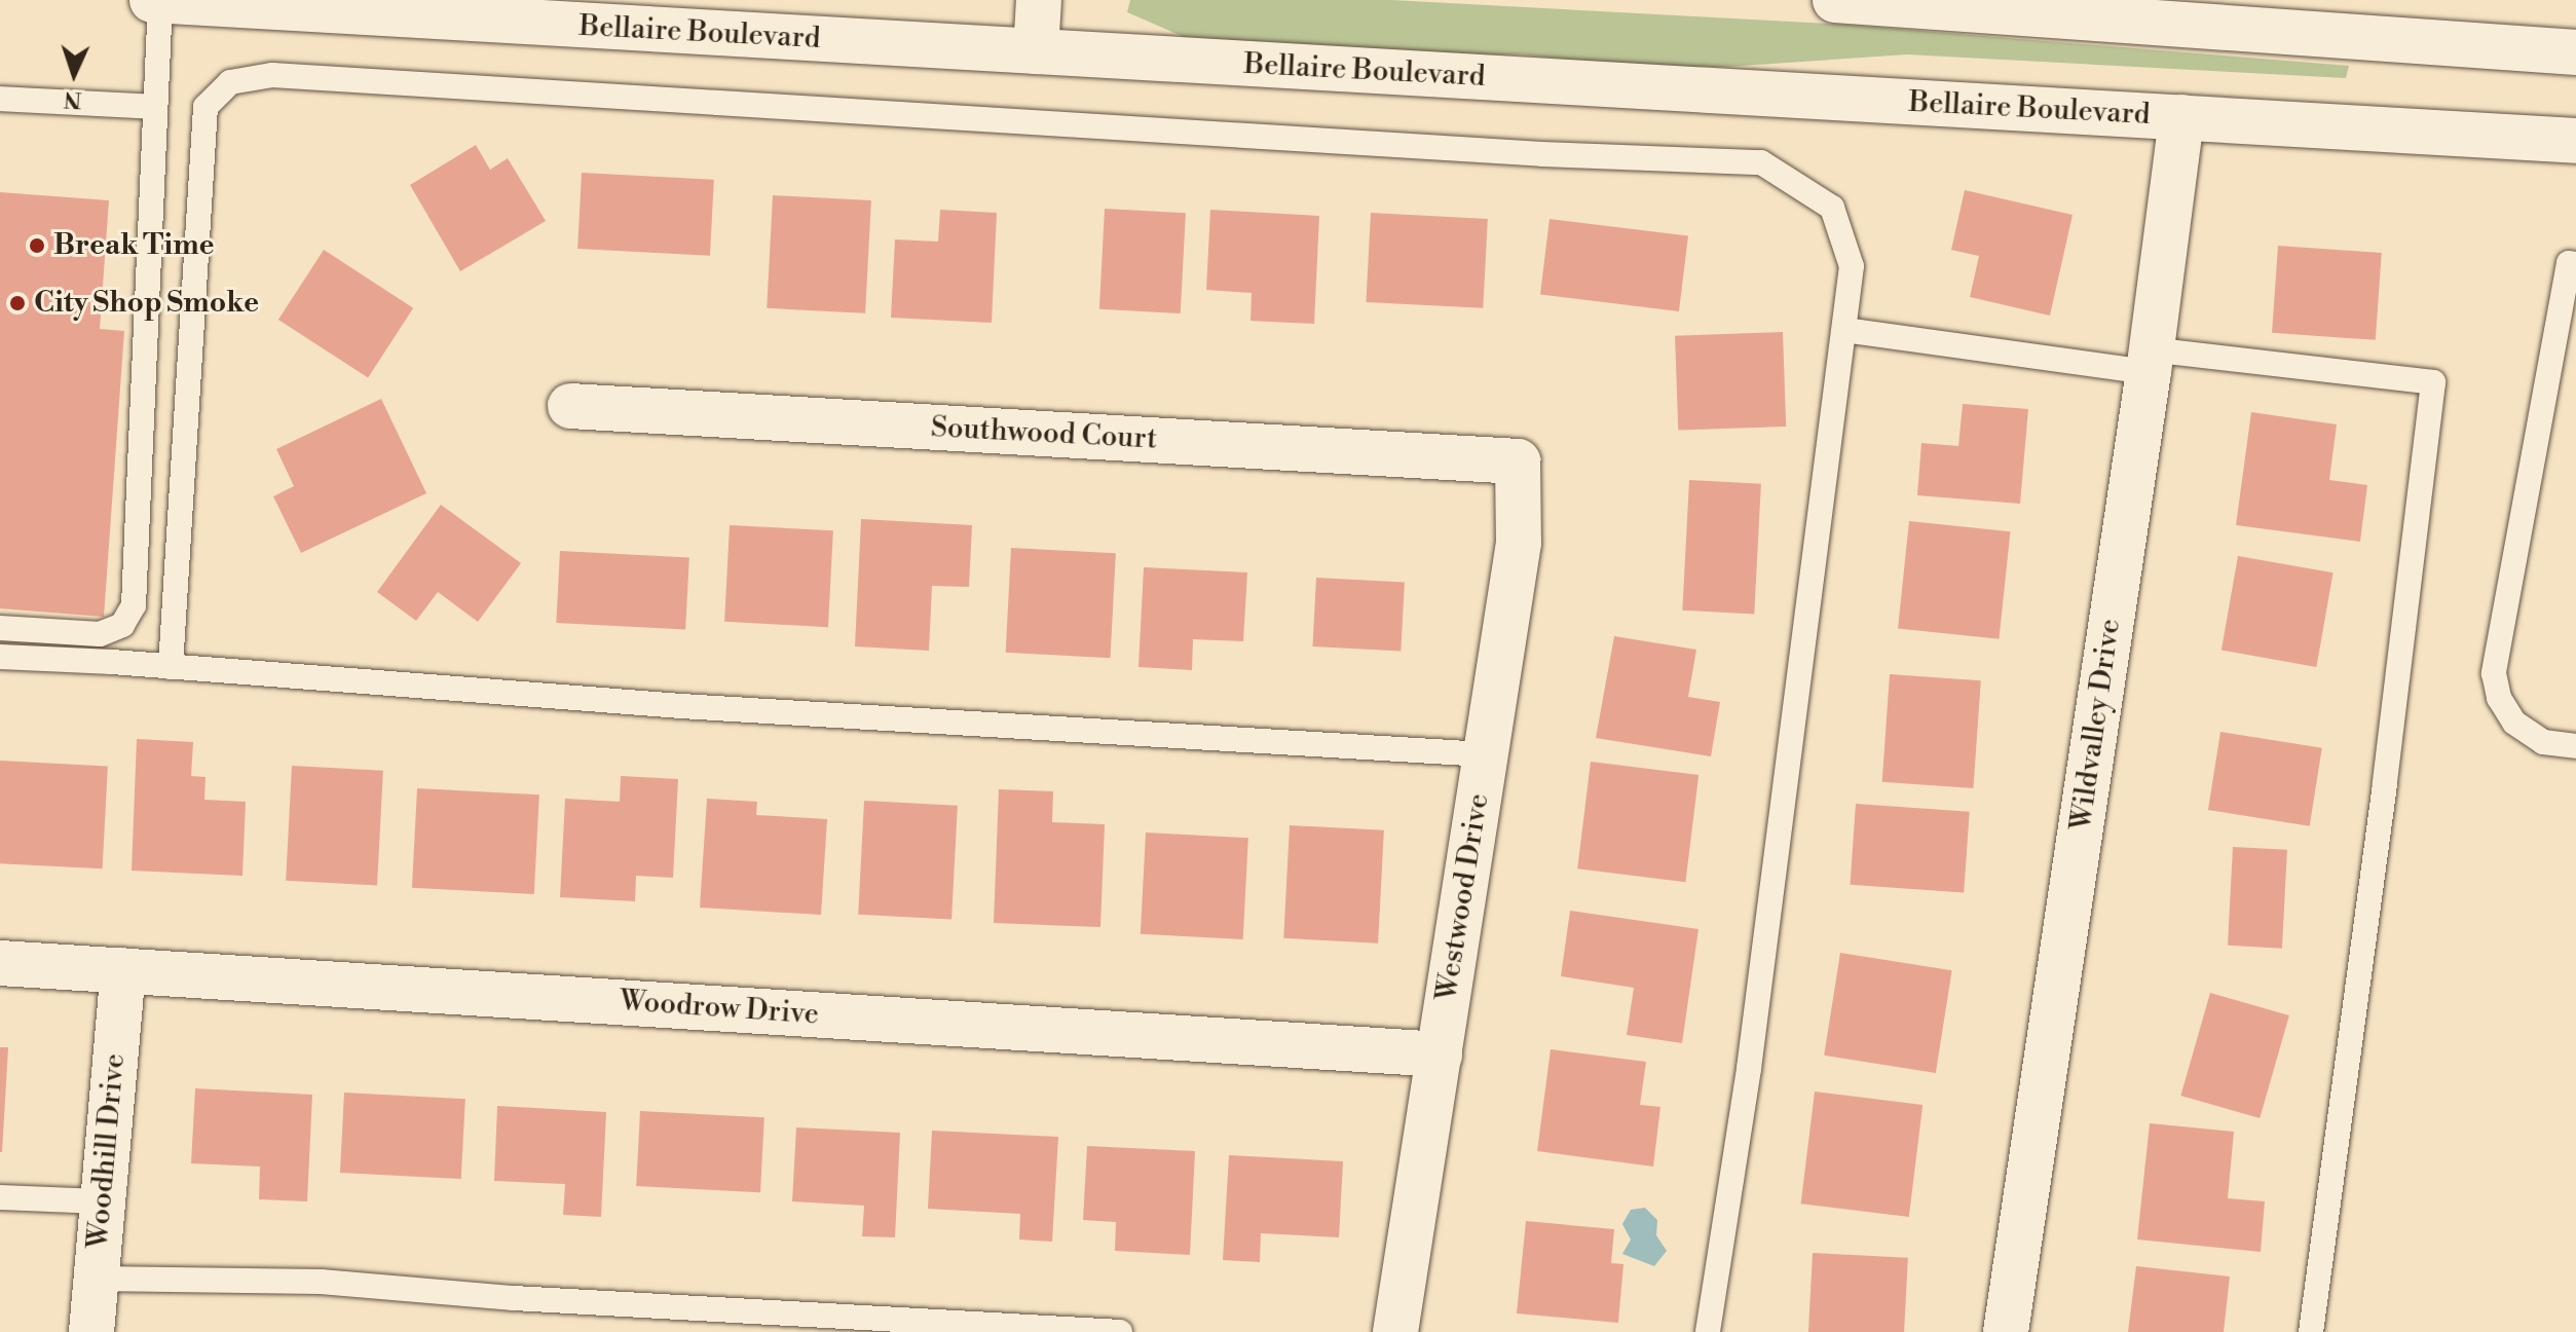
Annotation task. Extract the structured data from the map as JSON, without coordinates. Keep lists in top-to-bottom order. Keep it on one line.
{"streets":{"street":["Bellaire Boulevard","Southwood Court","Wildvalley Drive","Westwood Drive","Woodrow Drive","Woodhill Drive"]},"crossings":[["Bellaire Boulevard","Wildvalley Drive"],["Southwood Court","Westwood Drive"],["Westwood Drive","Woodrow Drive"],["Woodrow Drive","Woodhill Drive"]],"places":["Break Time","City Shop Smoke"],"north":"bottom"}
